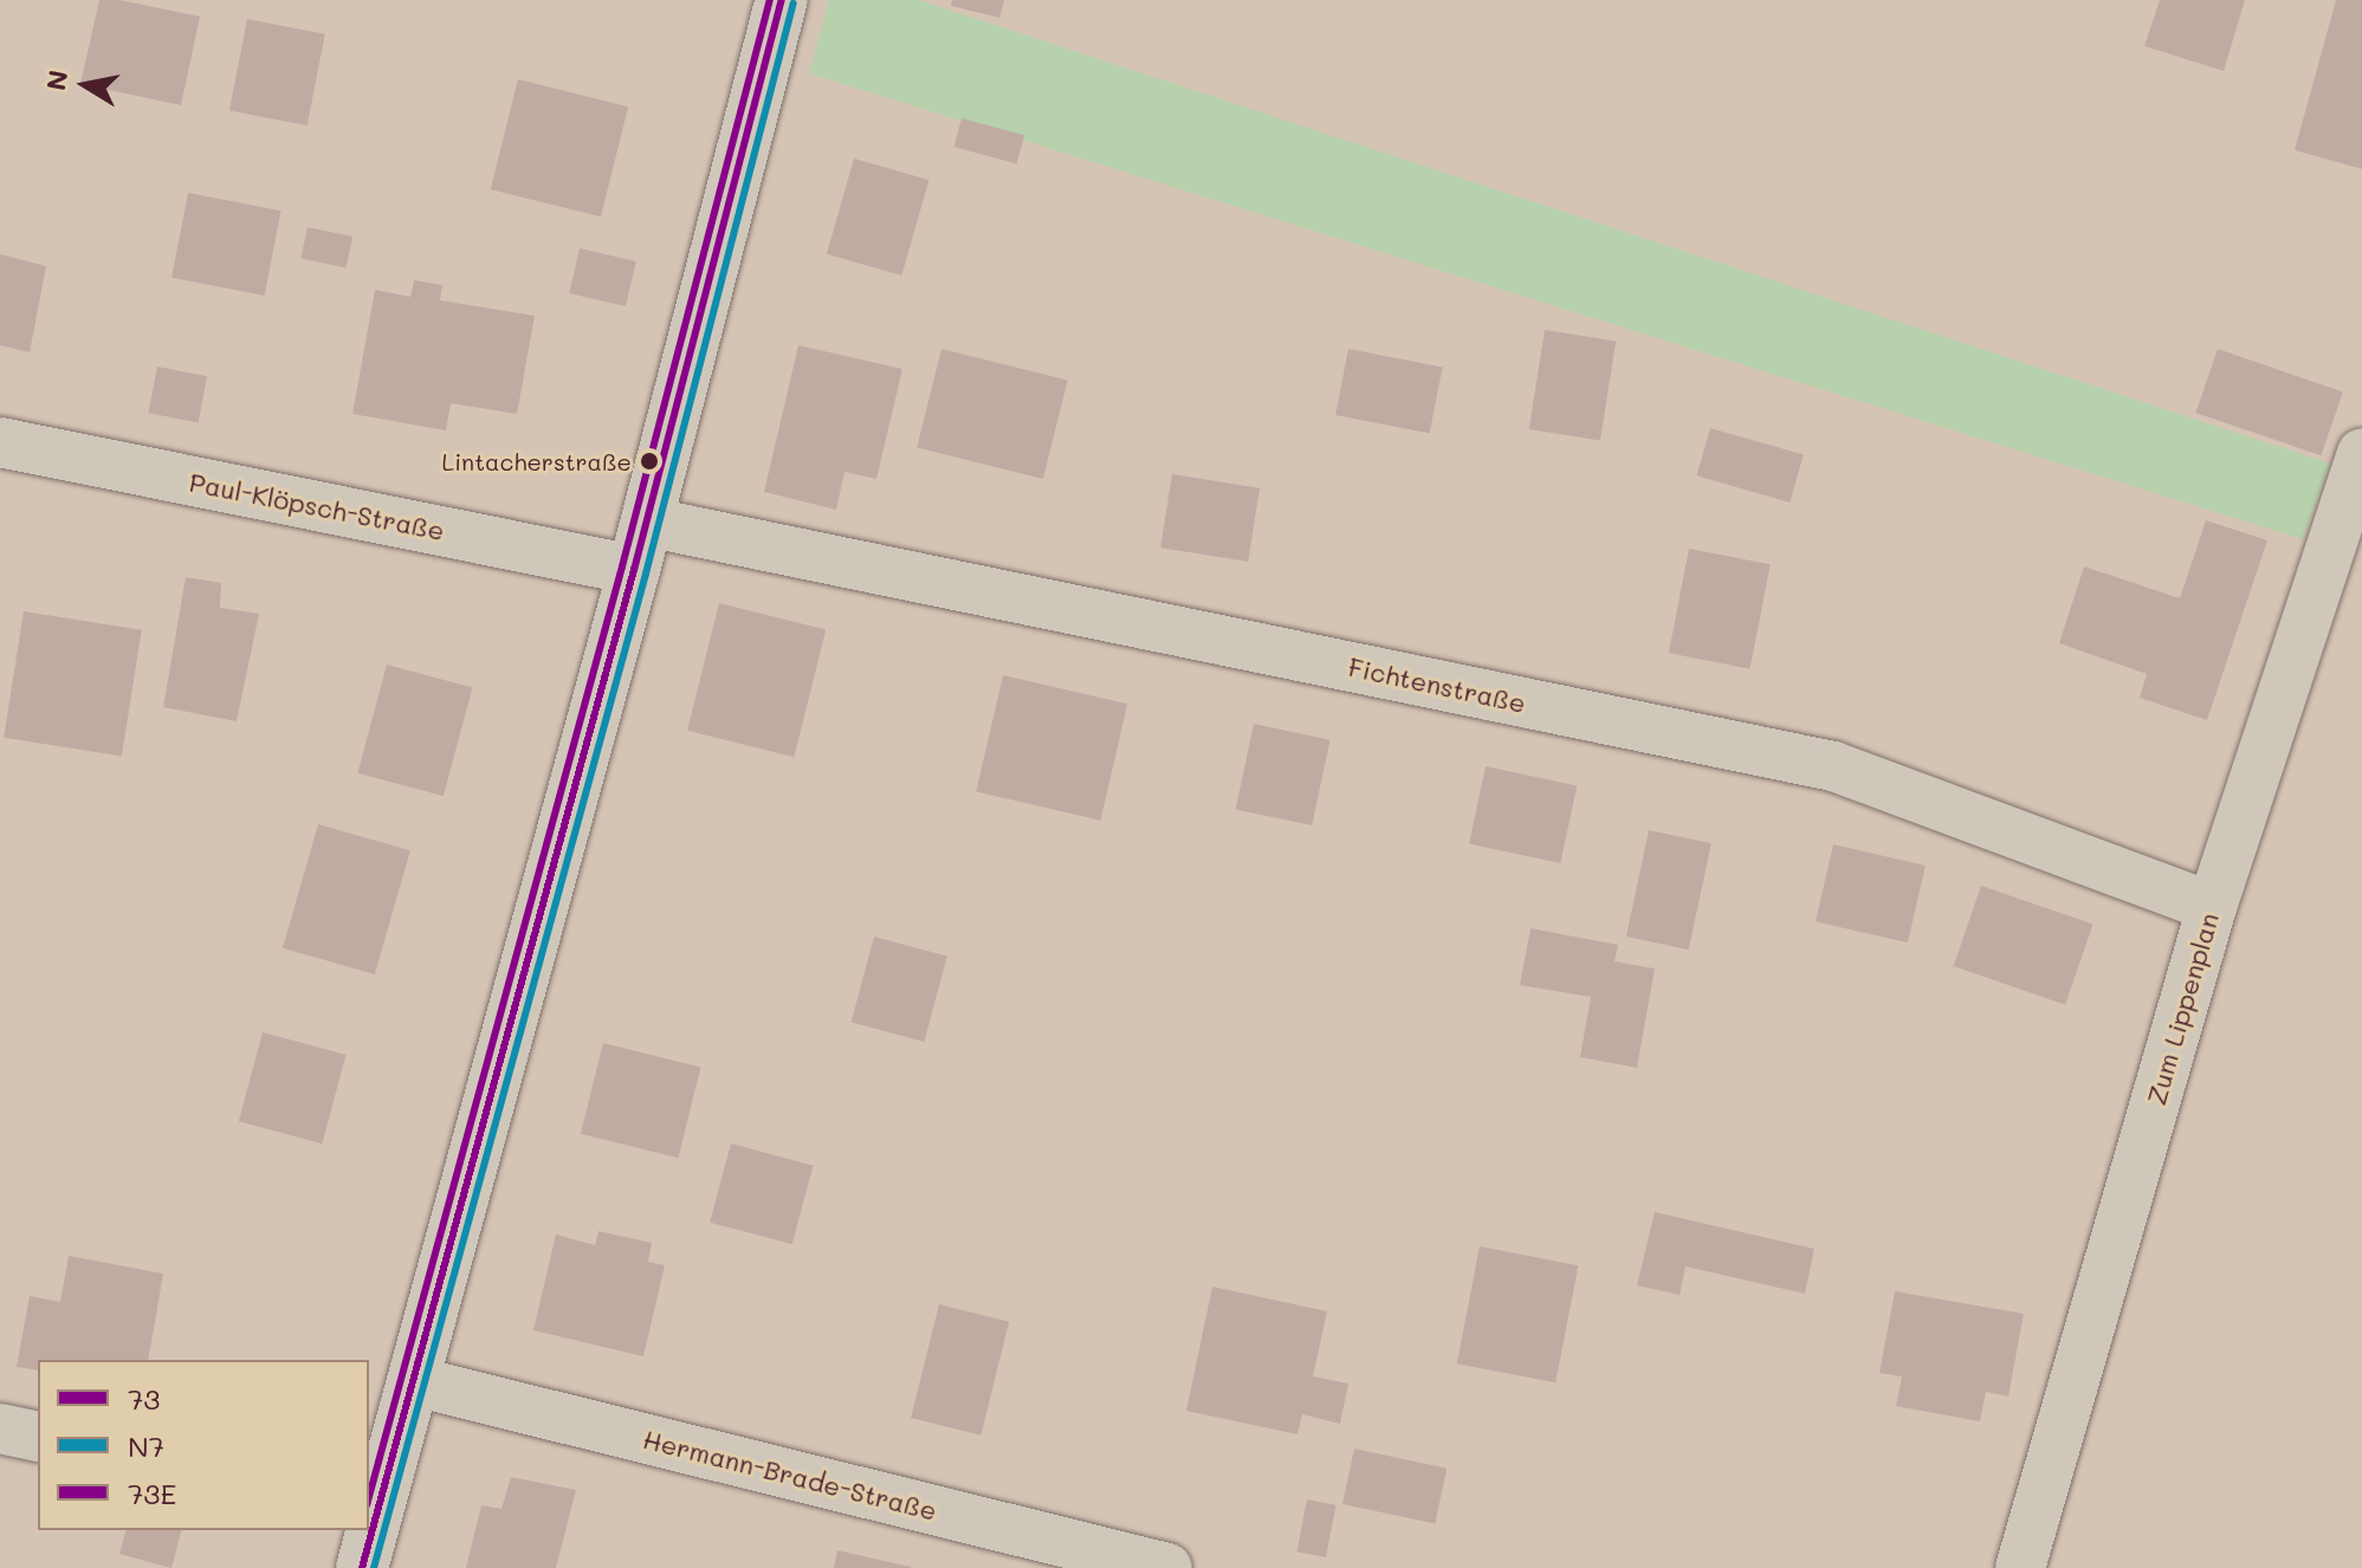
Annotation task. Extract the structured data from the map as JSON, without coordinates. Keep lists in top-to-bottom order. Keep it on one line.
{"streets":{"street":["Paul-Klöpsch-Straße","Fichtenstraße","Zum Lippenplan","Hermann-Brade-Straße"]},"crossings":[["Paul-Klöpsch-Straße","Fichtenstraße"],["Fichtenstraße","Zum Lippenplan"]],"places":["Lintacherstraße"],"lines":["transit line 73","transit line 73E","transit line N7"],"legend":["73","N7","73E"],"north":"left"}
